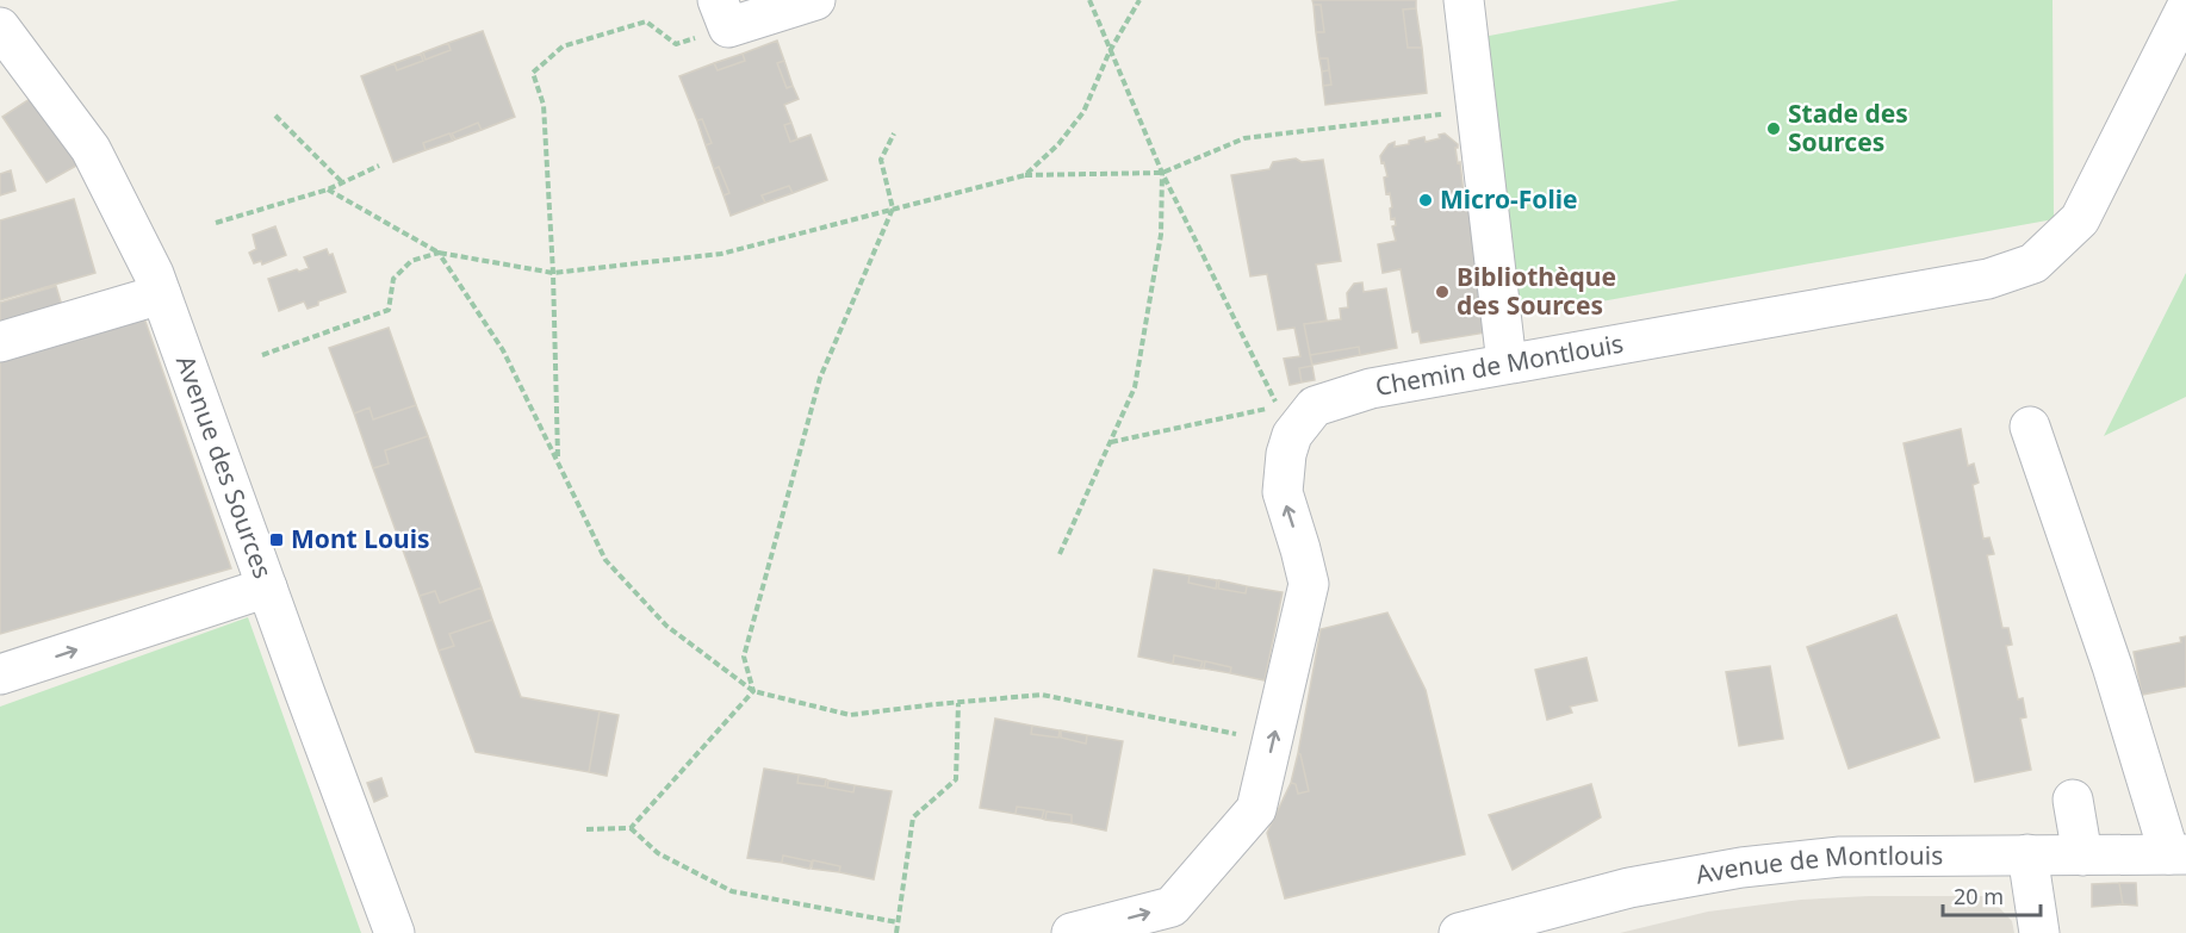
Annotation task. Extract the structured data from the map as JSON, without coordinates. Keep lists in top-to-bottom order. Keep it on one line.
{"streets":{"street":["Chemin de Montlouis","Avenue des Sources","Avenue de Montlouis"]},"one_way":["Chemin de Montlouis"],"places":{"other":["Stade des Sources","Micro-Folie","Bibliothèque des Sources"],"transit":["Mont Louis"]},"scale_bar":"20 m"}
